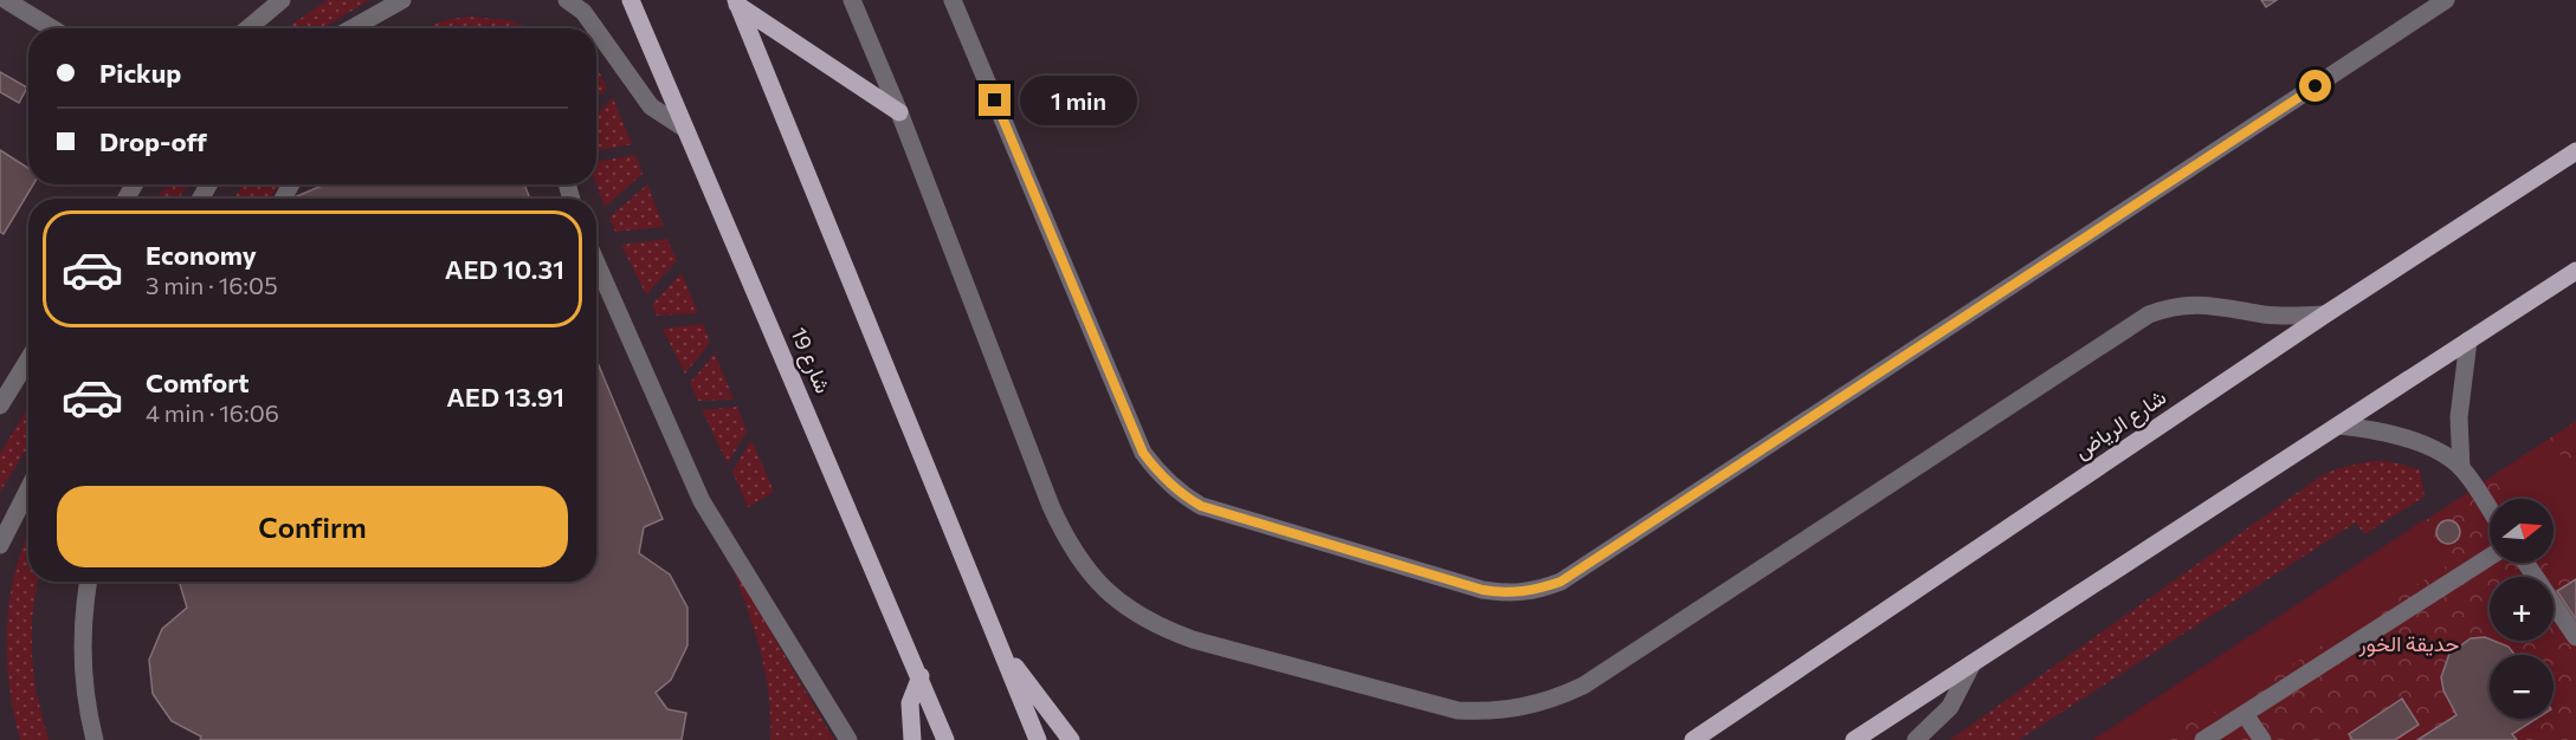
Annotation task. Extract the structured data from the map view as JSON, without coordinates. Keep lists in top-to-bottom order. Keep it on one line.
{"streets":{"main road":["شارع 19","شارع الرياض"]},"parks":["حديقة الخور"],"north":"right","page":{"banner":["Pickup","Drop-off"],"bubble":"1 min","list":[{"name":"Economy","note":"3 min · 16:05","value":"AED 10.31"},{"name":"Comfort","note":"4 min · 16:06","value":"AED 13.91"}],"buttons":"Confirm","map_buttons":["+","−"]}}
